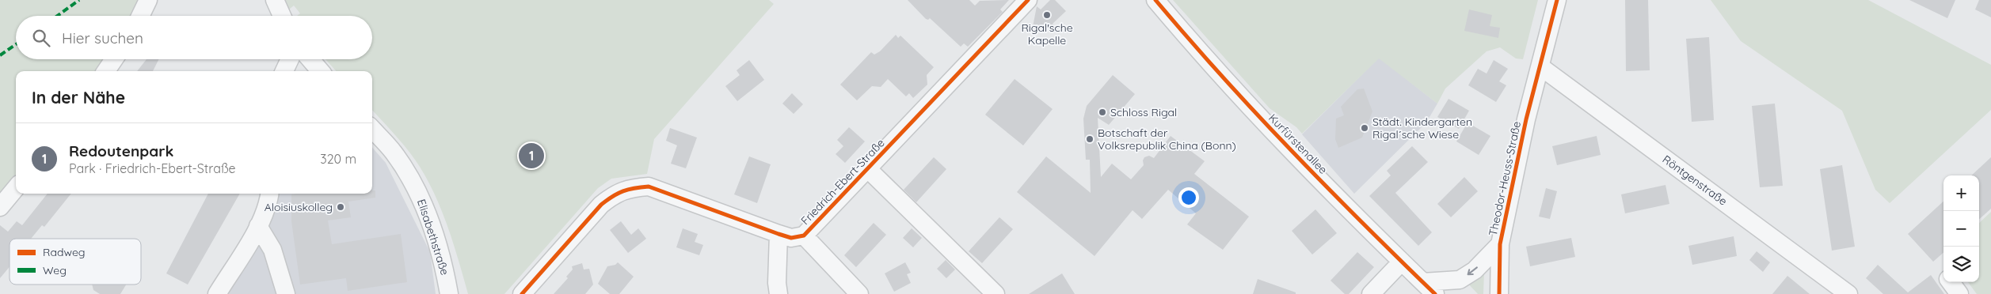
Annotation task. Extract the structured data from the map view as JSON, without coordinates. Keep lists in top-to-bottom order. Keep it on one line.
{"streets":{"street":["Kurfürstenallee","Theodor-Heuss-Straße","Röntgenstraße","Friedrich-Ebert-Straße","Elisabethstraße"]},"crossings":[["Kurfürstenallee","Theodor-Heuss-Straße"],["Theodor-Heuss-Straße","Röntgenstraße"]],"places":["Rigal'sche Kapelle","Schloss Rigal","Städt. Kindergarten Rigal´sche Wiese","Botschaft der Volksrepublik China (Bonn)","Aloisiuskolleg"],"legend":["Radweg","Weg"],"page":{"search":"Hier suchen","heading":"In der Nähe","list":[{"mark":"1","name":"Redoutenpark","note":"Park · Friedrich-Ebert-Straße","value":"320 m"}],"pins":"1","map_buttons":["+","−"]}}
